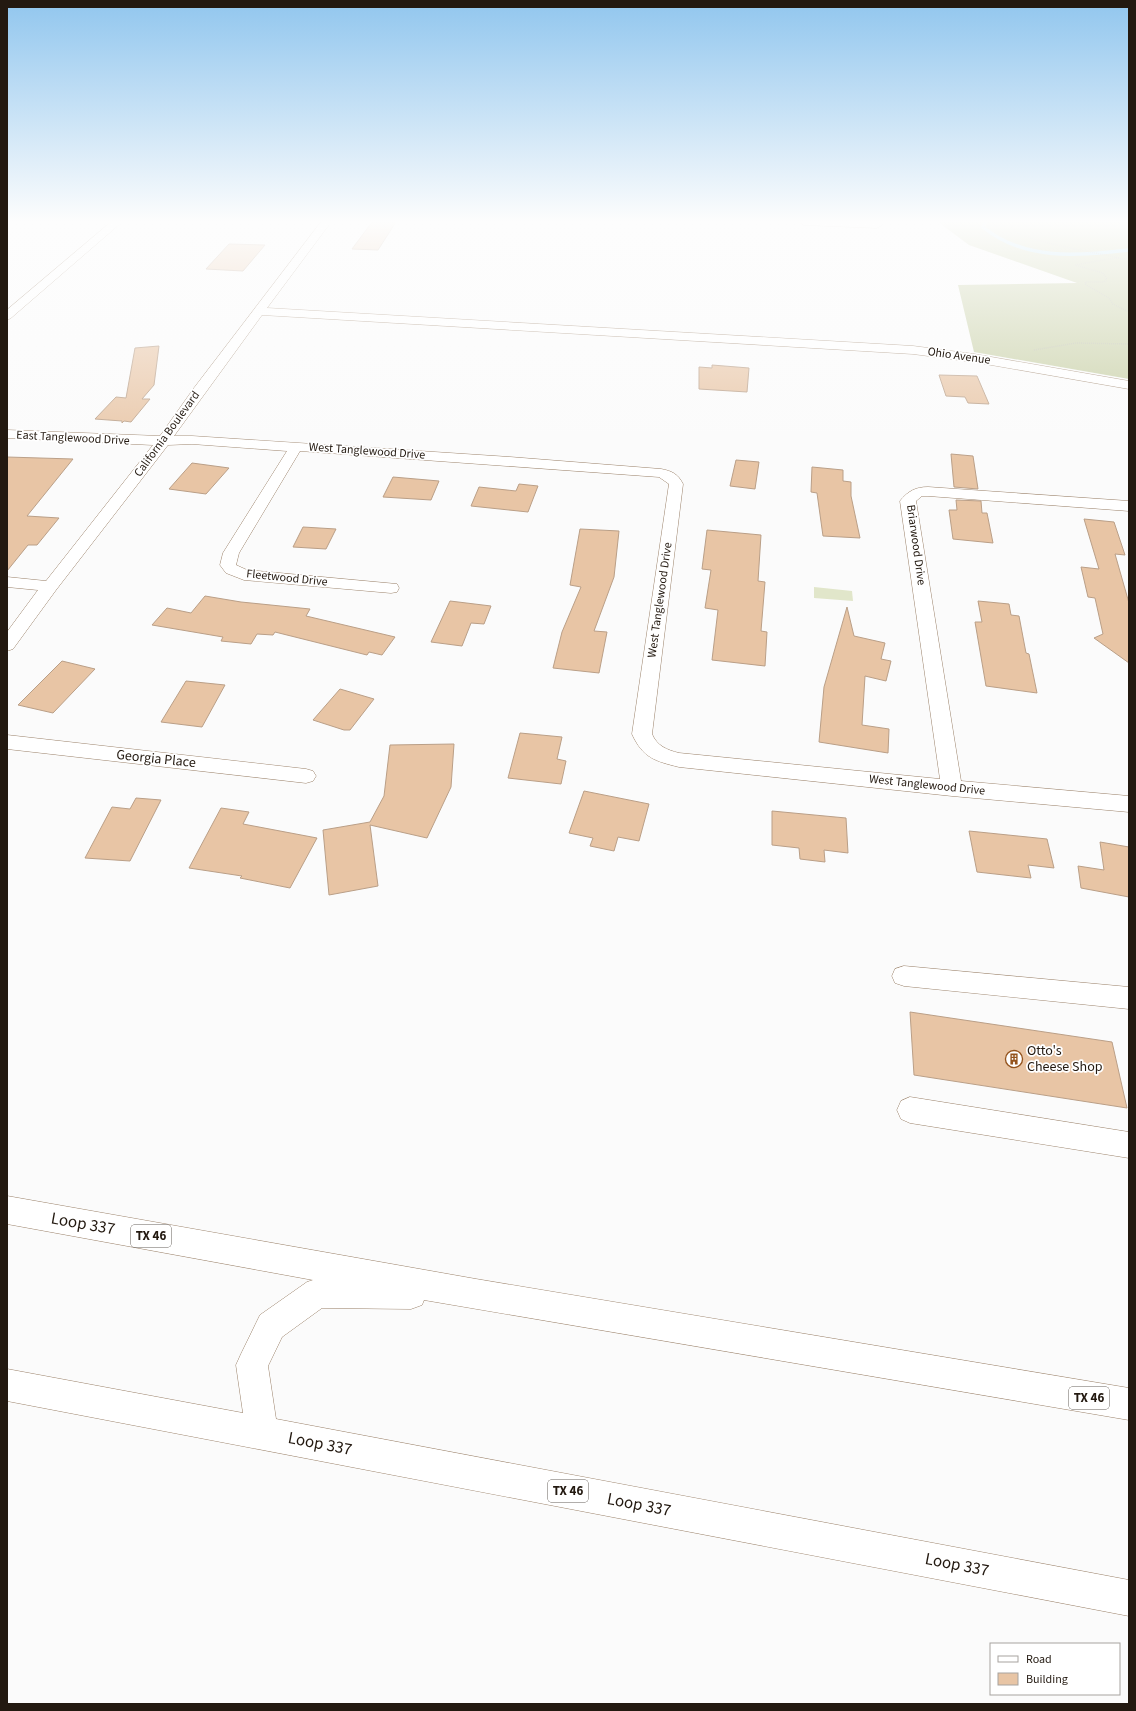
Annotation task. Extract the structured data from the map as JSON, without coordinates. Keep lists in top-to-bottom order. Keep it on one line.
{"streets":{"street":["Ohio Avenue","California Boulevard","East Tanglewood Drive","West Tanglewood Drive","Briarwood Drive","Fleetwood Drive","Georgia Place","Loop 337","TX 46"]},"crossings":[["Ohio Avenue","California Boulevard"],["California Boulevard","East Tanglewood Drive"],["California Boulevard","West Tanglewood Drive"],["East Tanglewood Drive","West Tanglewood Drive"],["West Tanglewood Drive","Briarwood Drive"],["West Tanglewood Drive","Fleetwood Drive"]],"places":{"building":["Otto's Cheese Shop"]},"legend":["Road","Building"]}
